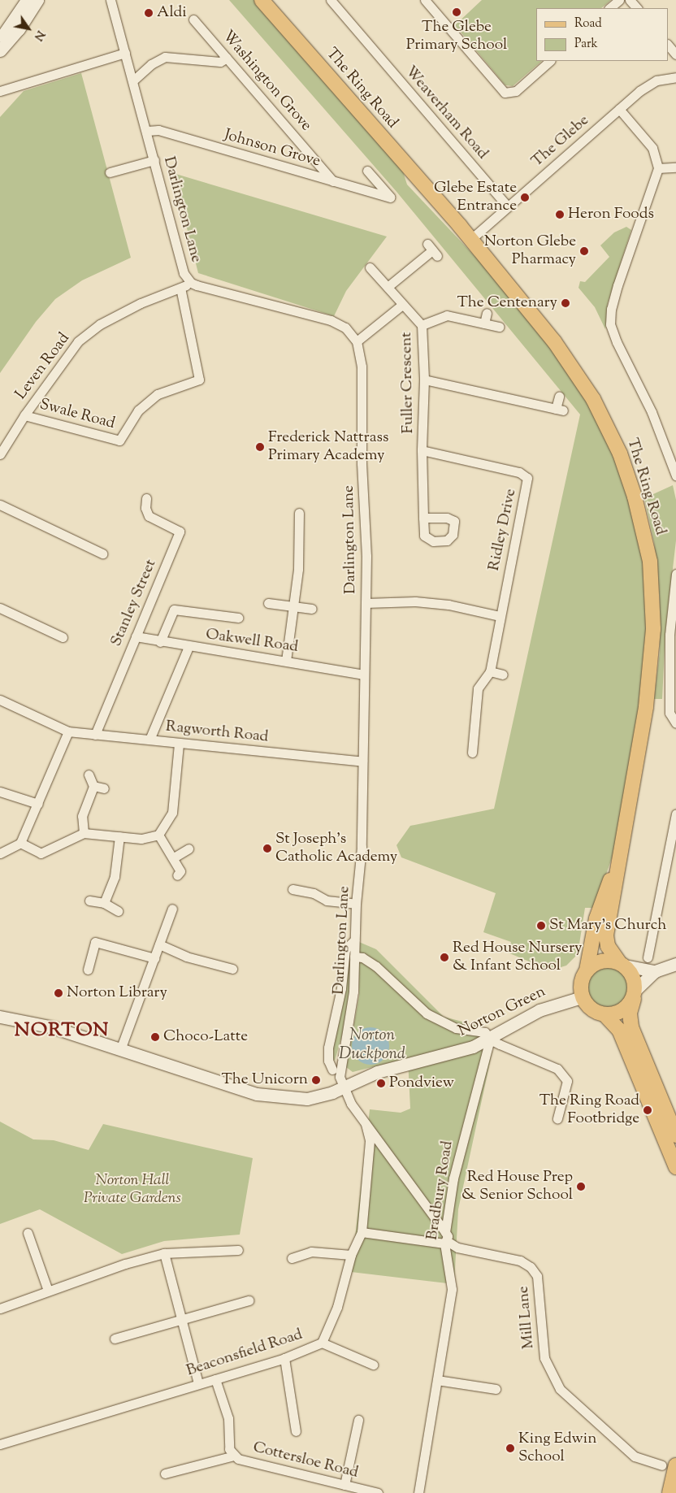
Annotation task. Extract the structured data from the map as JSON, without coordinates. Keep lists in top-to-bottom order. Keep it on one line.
{"streets":{"main road":["The Ring Road","Norton Green"],"street":["Washington Grove","Weaverham Road","The Glebe","Johnson Grove","Darlington Lane","Leven Road","Fuller Crescent","Swale Road","Ridley Drive","Stanley Street","Oakwell Road","Ragworth Road","Bradbury Road","Mill Lane","Beaconsfield Road","Cottersloe Road"]},"crossings":[["Washington Grove","Johnson Grove"],["The Ring Road","The Glebe"],["The Ring Road","Norton Green"],["Weaverham Road","The Glebe"],["Johnson Grove","Darlington Lane"],["Darlington Lane","Leven Road"],["Darlington Lane","Oakwell Road"],["Darlington Lane","Ragworth Road"],["Darlington Lane","Norton Green"],["Darlington Lane","Bradbury Road"],["Darlington Lane","Mill Lane"],["Darlington Lane","Beaconsfield Road"],["Leven Road","Swale Road"],["Fuller Crescent","Ridley Drive"],["Stanley Street","Oakwell Road"],["Stanley Street","Ragworth Road"],["Norton Green","Bradbury Road"],["Bradbury Road","Mill Lane"],["Mill Lane","Beaconsfield Road"],["Beaconsfield Road","Cottersloe Road"]],"districts":["NORTON"],"water":["Norton Duckpond"],"parks":["Norton Hall Private Gardens"],"places":["The Glebe Primary School","Aldi","Glebe Estate Entrance","Heron Foods","Norton Glebe Pharmacy","The Centenary","Frederick Nattrass Primary Academy","St Joseph's Catholic Academy","St Mary’s Church","Red House Nursery & Infant School","Norton Library","Choco-Latte","The Unicorn","Pondview","The Ring Road Footbridge","Red House Prep & Senior School","King Edwin School"],"legend":["Road","Park"],"north":"bottom right"}
